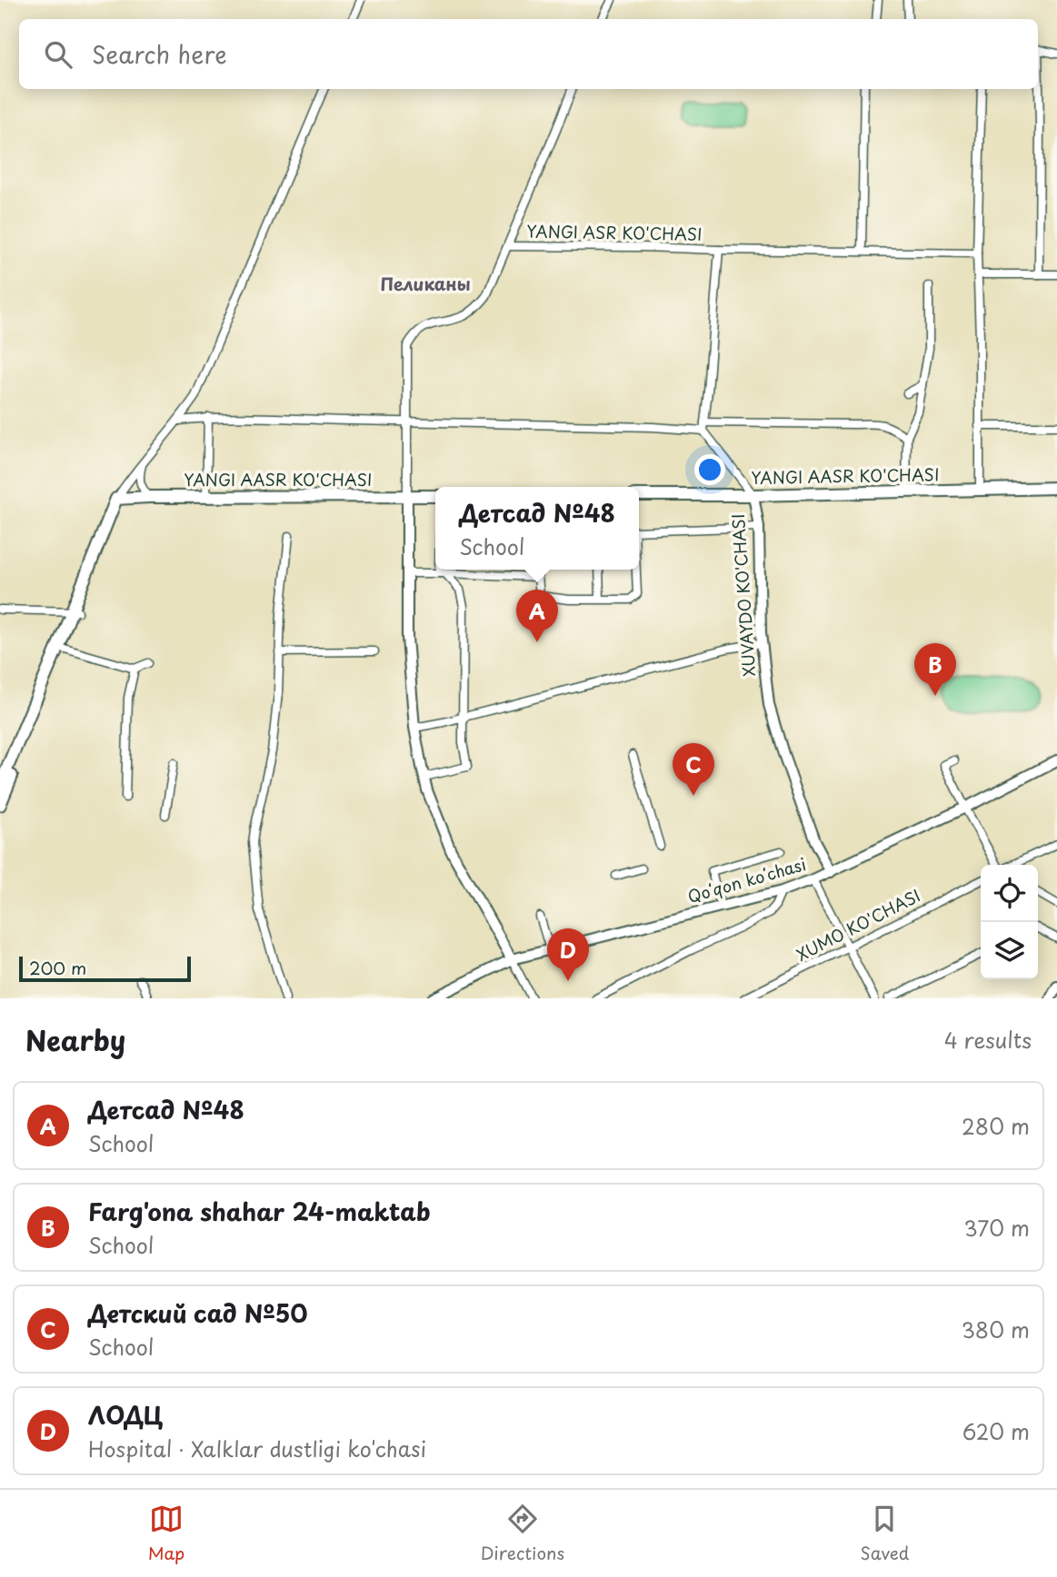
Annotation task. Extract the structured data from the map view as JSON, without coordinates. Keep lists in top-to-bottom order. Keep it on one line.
{"streets":{"main road":["YANGI AASR KO'CHASI"],"street":["YANGI ASR KO'CHASI","XUVAYDO KO'CHASI","Qoʻqon koʻchasi","XUMO KO'CHASI"]},"crossings":[["YANGI ASR KO'CHASI","YANGI AASR KO'CHASI"],["YANGI AASR KO'CHASI","XUVAYDO KO'CHASI"],["XUVAYDO KO'CHASI","Qoʻqon koʻchasi"]],"districts":["Пеликаны"],"scale_bar":"200 m","page":{"search":"Search here","popup":["Детсад №48","School"],"pins":["A","B","C","D"],"scale":"200 m","heading":["Nearby","4 results"],"list":[{"mark":"A","name":"Детсад №48","note":"School","value":"280 m"},{"mark":"B","name":"Farg'ona shahar 24-maktab","note":"School","value":"370 m"},{"mark":"C","name":"Детский сад №50","note":"School","value":"380 m"},{"mark":"D","name":"ЛОДЦ","note":"Hospital · Xalklar dustligi ko'chasi","value":"620 m"}],"nav":["Map","Directions","Saved"]}}
